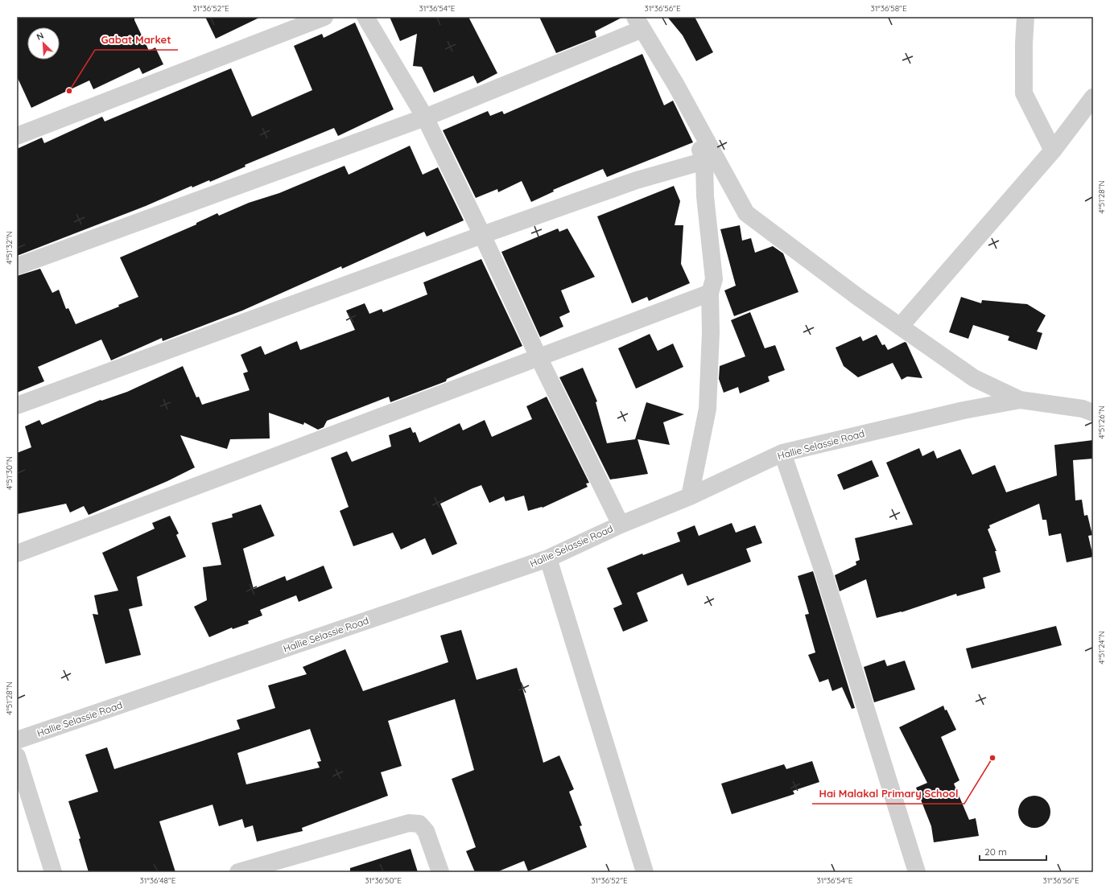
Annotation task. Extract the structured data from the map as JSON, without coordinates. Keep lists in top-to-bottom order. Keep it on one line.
{"streets":{"street":["Hallie Selassie Road"]},"places":["Gabat Market","Hai Malakal Primary School"],"scale_bar":"20 m","north":"top left","coordinates":["31°36'52\"E","31°36'54\"E","31°36'56\"E","31°36'58\"E","4°51'28\"N","4°51'32\"N","4°51'26\"N","4°51'30\"N","4°51'24\"N","31°36'48\"E","31°36'50\"E"]}
